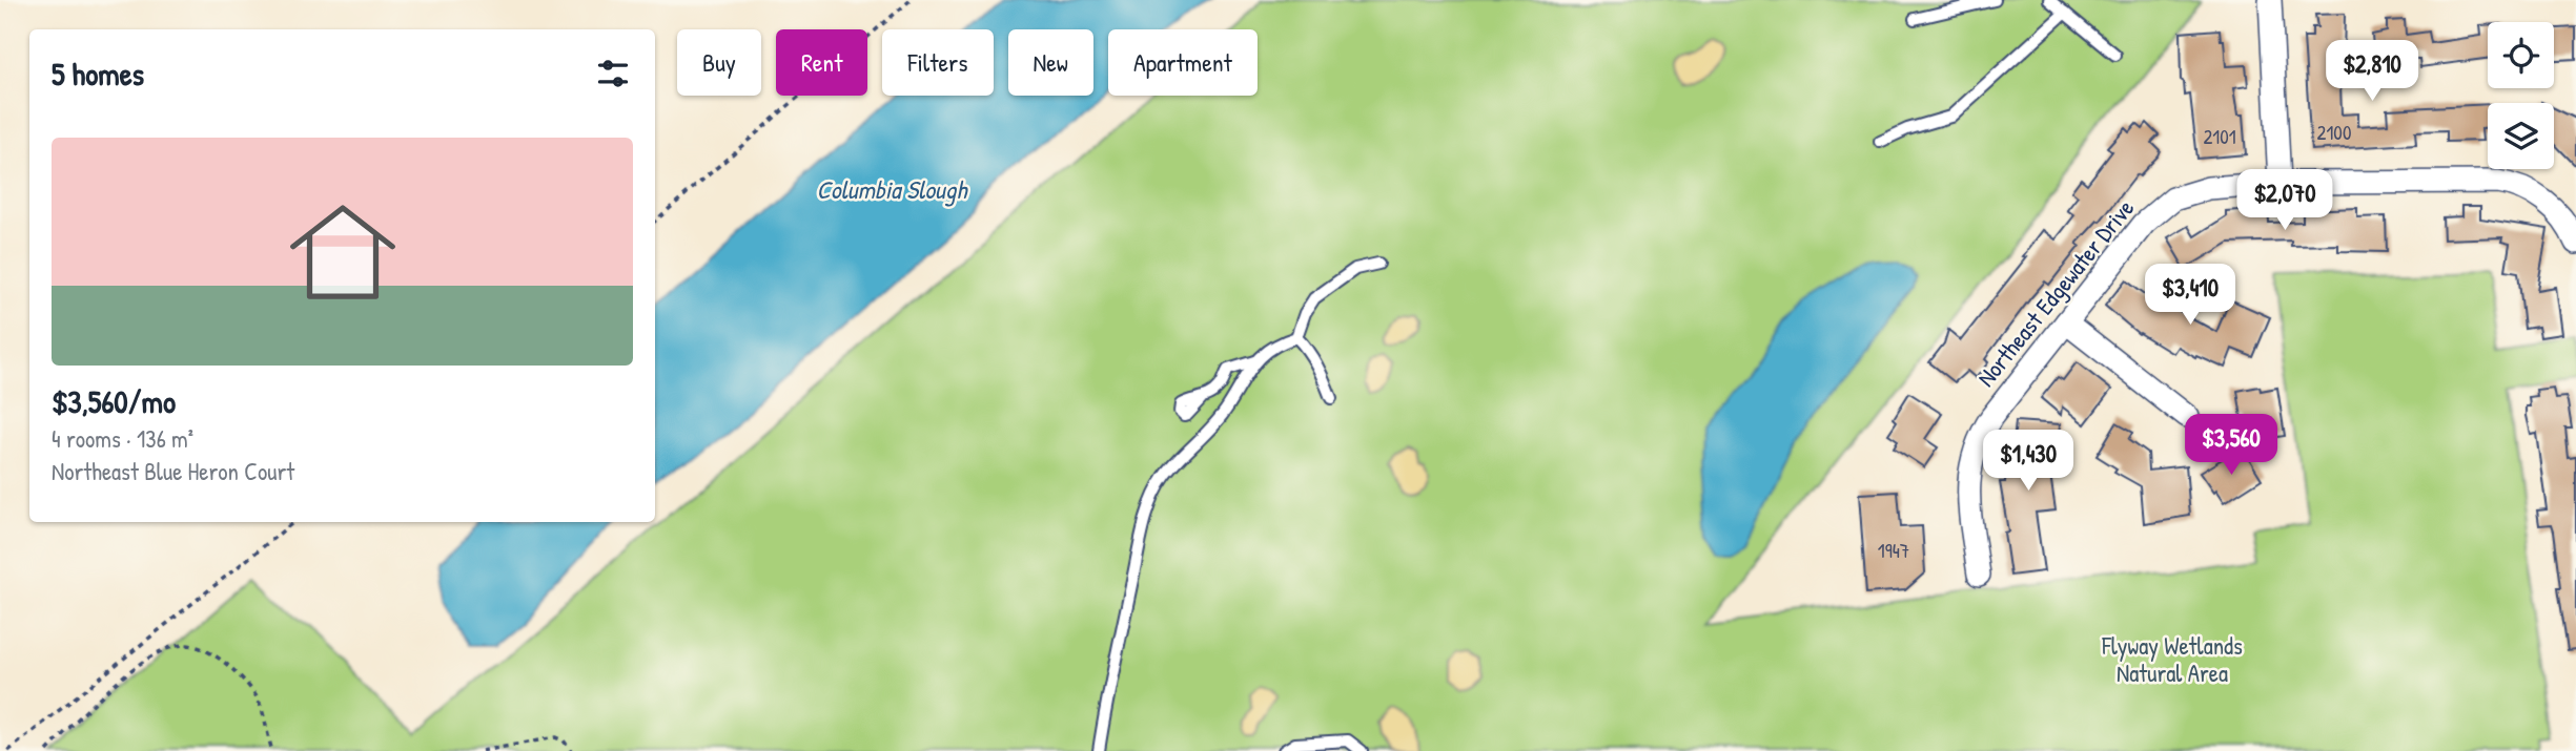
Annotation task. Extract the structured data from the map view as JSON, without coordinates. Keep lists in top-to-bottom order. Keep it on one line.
{"streets":{"street":["Northeast Edgewater Drive"]},"water":["Columbia Slough"],"parks":["Flyway Wetlands Natural Area"],"house_numbers":["2100","2101","1947"],"page":{"chip":["Buy","Rent","Filters","New","Apartment"],"heading":"5 homes","price":["$2,810","$2,070","$3,410","$3,560","$1,430"],"list":[{"name":"$3,560/mo","note":"4 rooms · 136 m² · Northeast Blue Heron Court"}]}}
